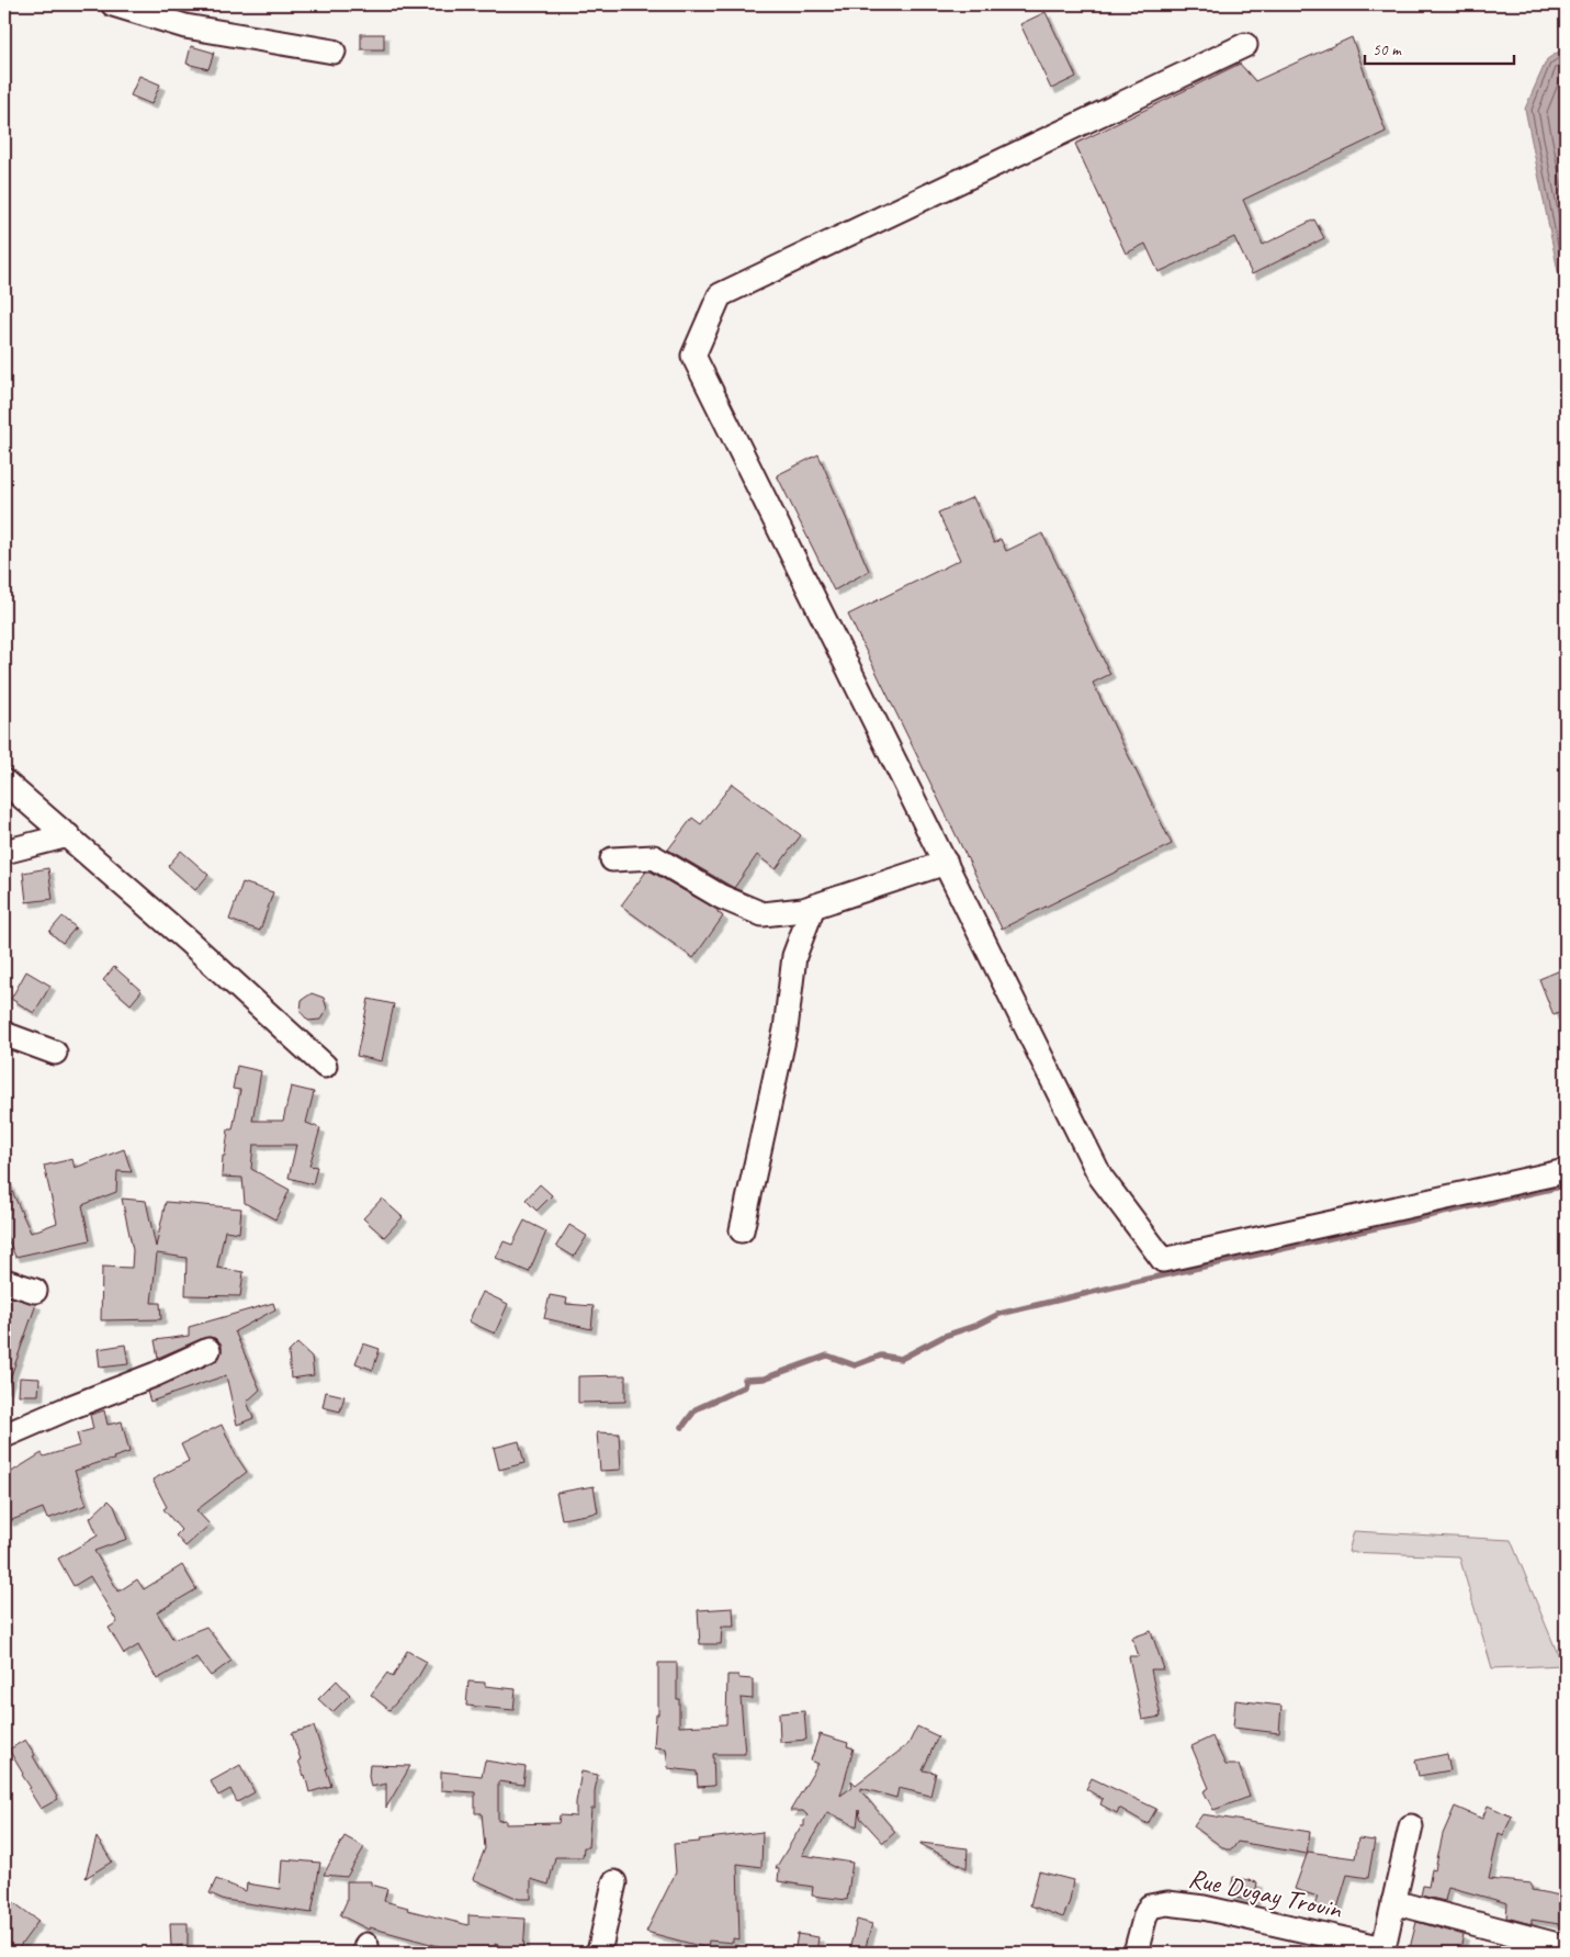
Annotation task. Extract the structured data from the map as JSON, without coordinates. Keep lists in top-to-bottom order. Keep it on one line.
{"streets":{"street":["Rue Dugay Trouin"]},"scale_bar":"50 m"}
